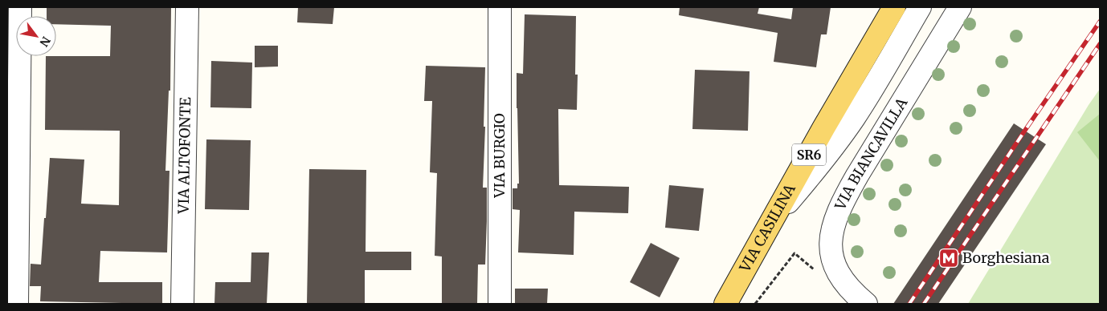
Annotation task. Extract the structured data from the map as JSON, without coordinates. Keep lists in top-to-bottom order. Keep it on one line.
{"streets":{"main road":["SR6","VIA CASILINA"],"street":["VIA BIANCAVILLA","VIA ALTOFONTE","VIA BURGIO"]},"places":{"metro station":["Borghesiana"]},"north":"bottom right"}
